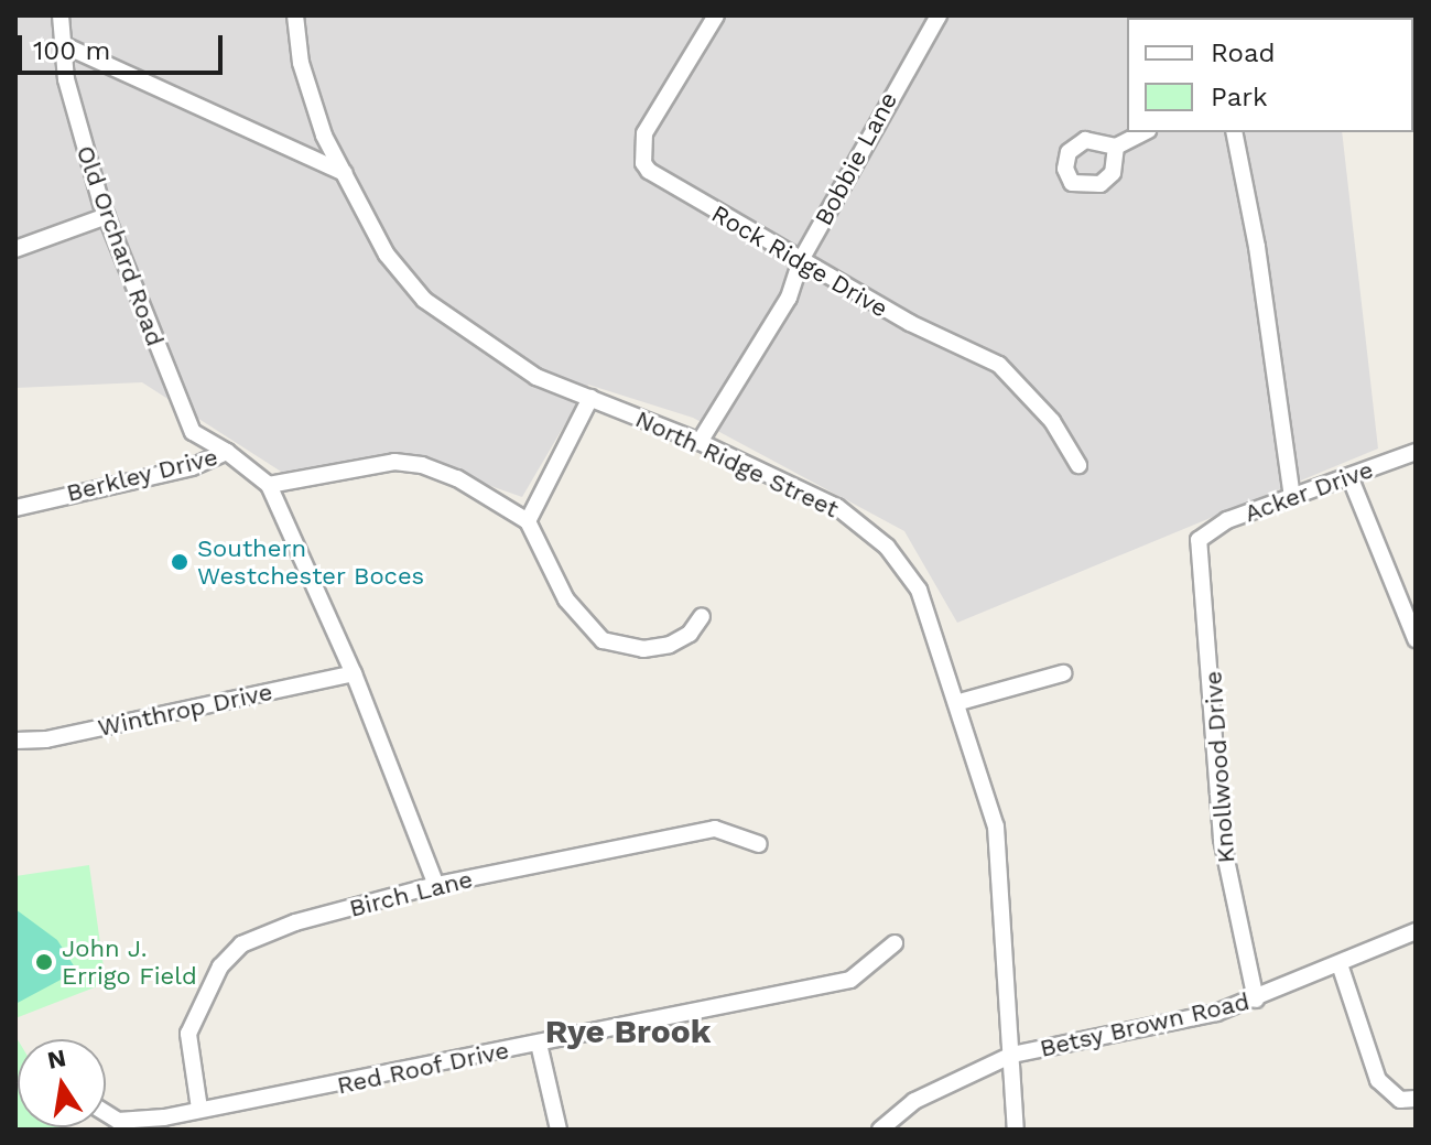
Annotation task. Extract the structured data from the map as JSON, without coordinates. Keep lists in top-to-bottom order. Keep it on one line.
{"streets":{"street":["Bobbie Lane","Old Orchard Road","Rock Ridge Drive","North Ridge Street","Berkley Drive","Acker Drive","Winthrop Drive","Knollwood Drive","Birch Lane","Betsy Brown Road","Red Roof Drive"]},"crossings":[["Bobbie Lane","Rock Ridge Drive"],["Bobbie Lane","North Ridge Street"],["Old Orchard Road","Berkley Drive"],["North Ridge Street","Betsy Brown Road"],["Acker Drive","Knollwood Drive"],["Knollwood Drive","Betsy Brown Road"],["Birch Lane","Red Roof Drive"]],"districts":["Rye Brook"],"places":["Southern Westchester Boces","John J. Errigo Field"],"legend":["Road","Park"],"scale_bar":"100 m","north":"top"}
